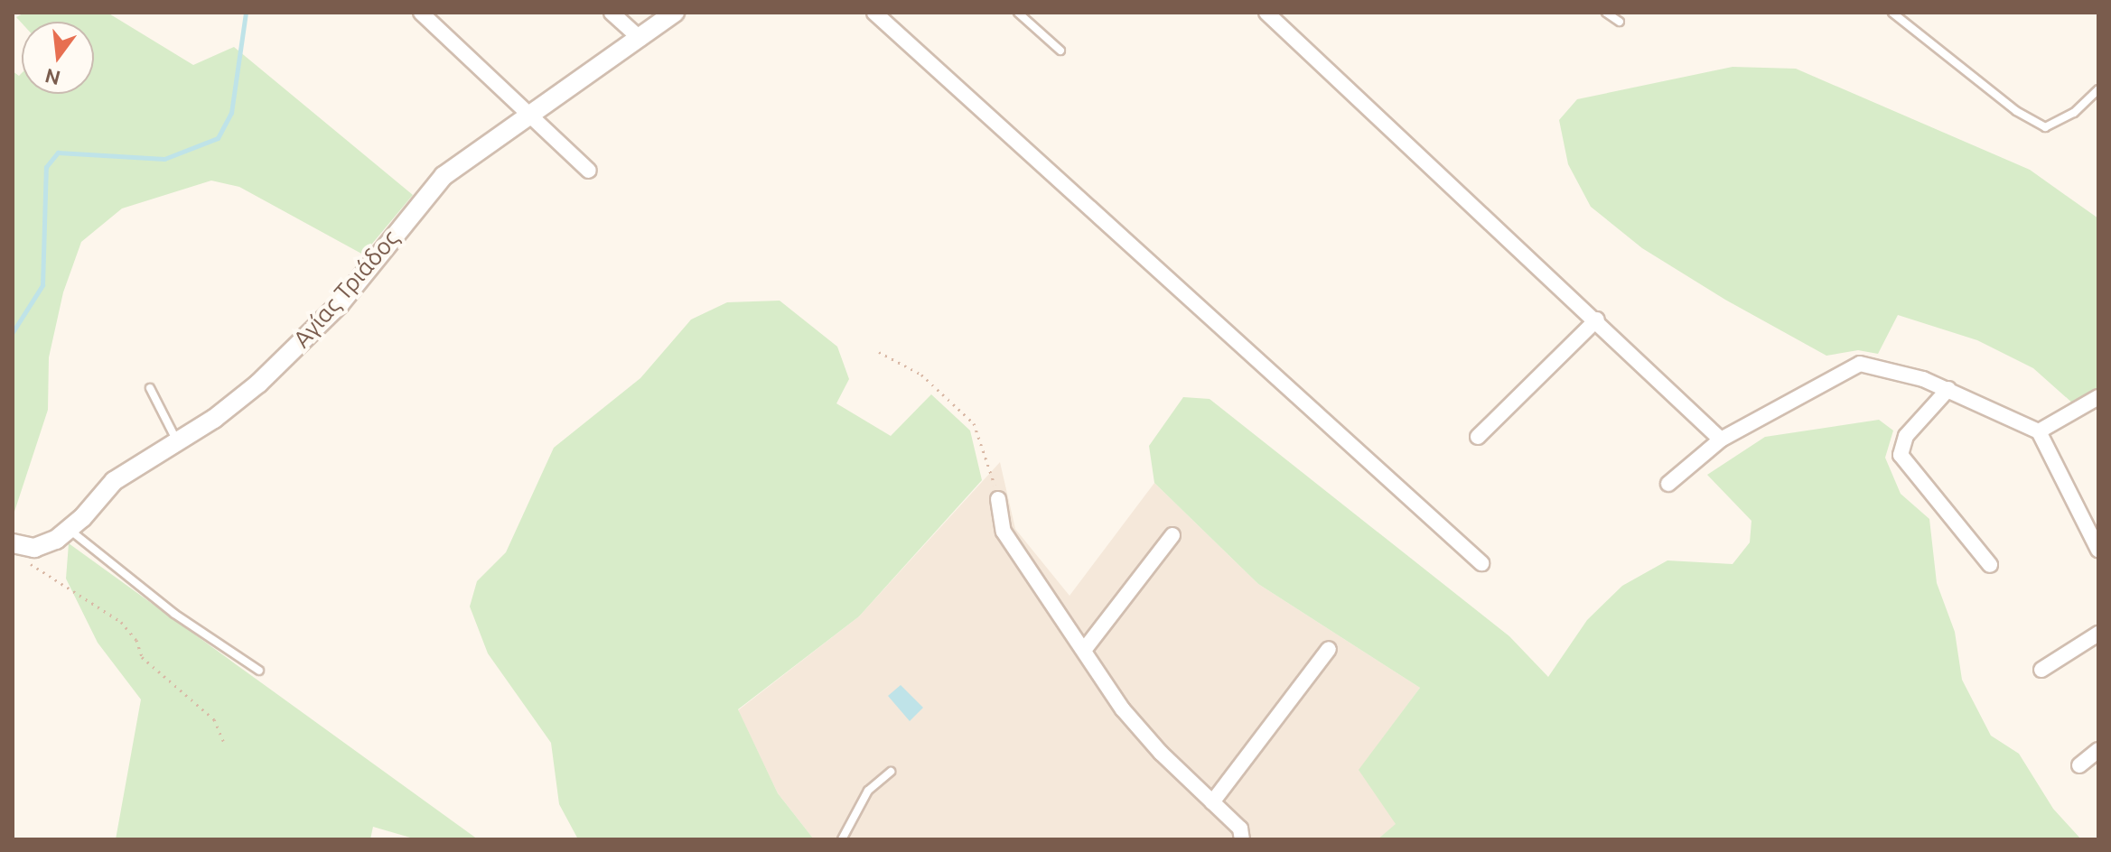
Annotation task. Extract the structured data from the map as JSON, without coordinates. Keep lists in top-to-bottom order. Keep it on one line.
{"streets":{"street":["Αγίας Τριάδος"]},"north":"bottom"}
